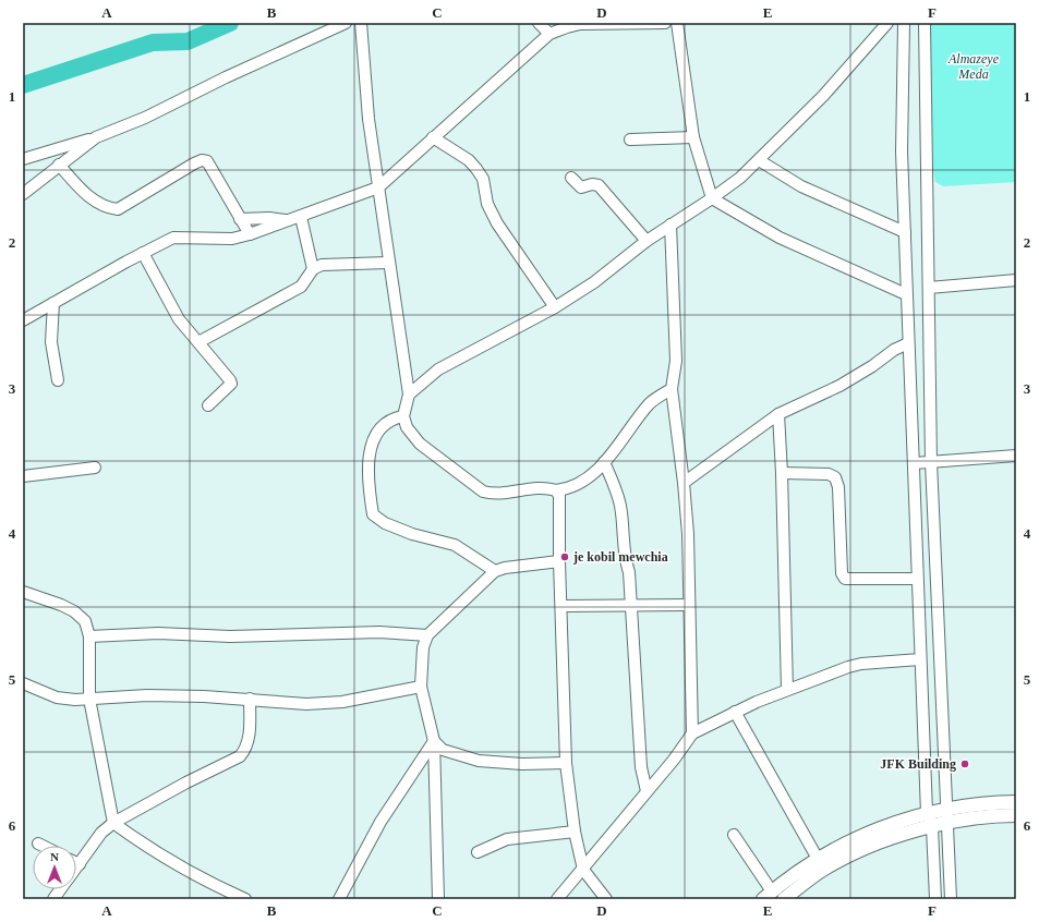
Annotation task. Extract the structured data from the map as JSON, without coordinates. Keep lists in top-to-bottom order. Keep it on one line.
{"parks":["Almazeye Meda"],"places":["je kobil mewchia","JFK Building"],"north":"top","grid":{"columns":["A","B","C","D","E","F"],"rows":["1","2","3","4","5","6"]}}
